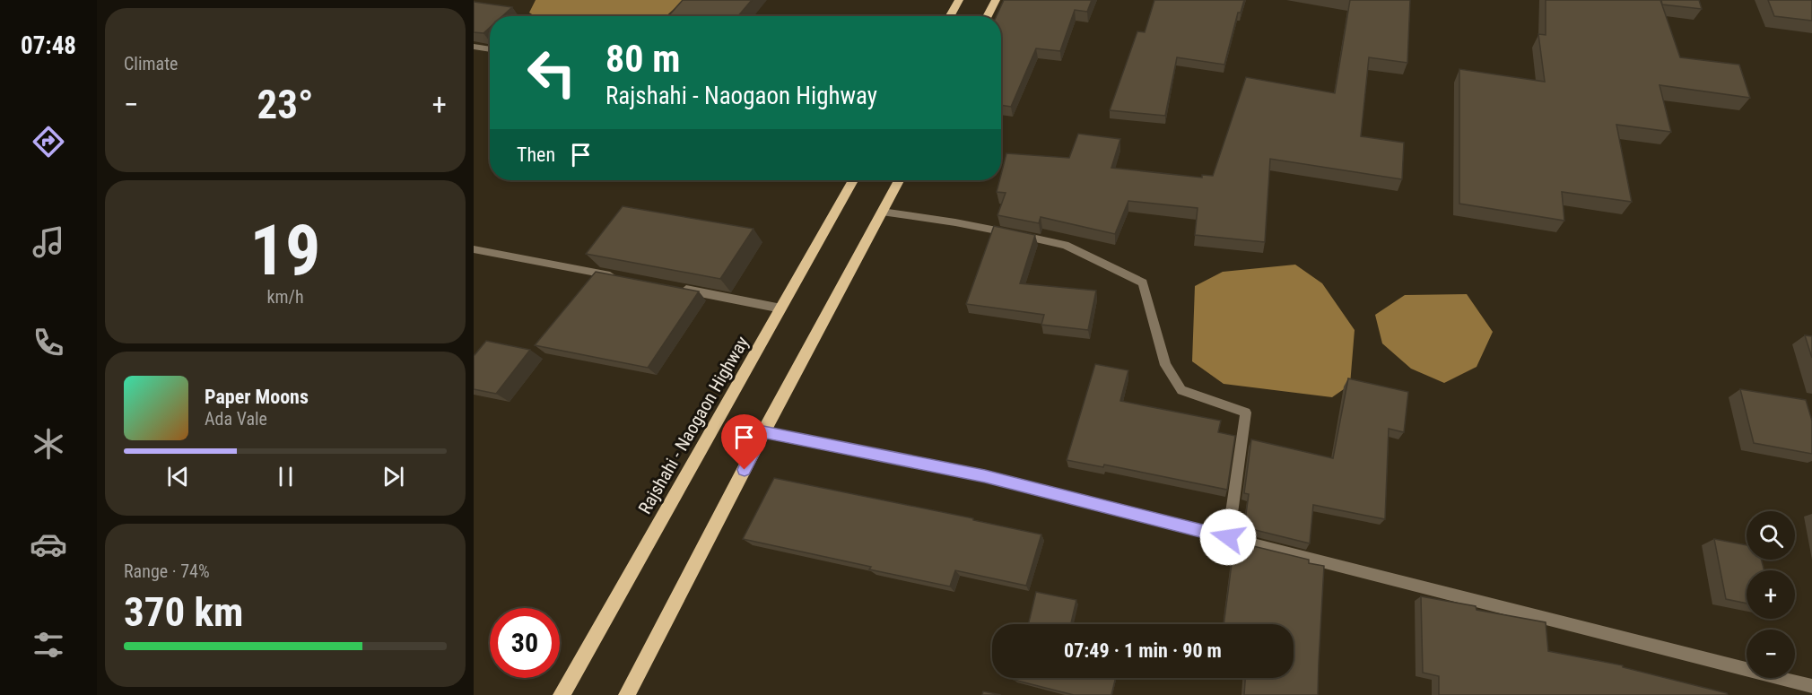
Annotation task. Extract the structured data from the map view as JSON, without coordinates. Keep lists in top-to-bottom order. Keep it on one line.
{"streets":{"main road":["Rajshahi - Naogaon Highway"]},"page":{"tabs":"07:48","tile":["Climate",["19","km/h"],["Range · 74%","370 km"]],"turn":["80 m","Rajshahi - Naogaon Highway"],"heat":["−","23°","+"],"then":"Then","song":["Paper Moons","Ada Vale"],"map_buttons":["+","−"],"limit":"30","trip":"07:49 · 1 min · 90 m"}}
